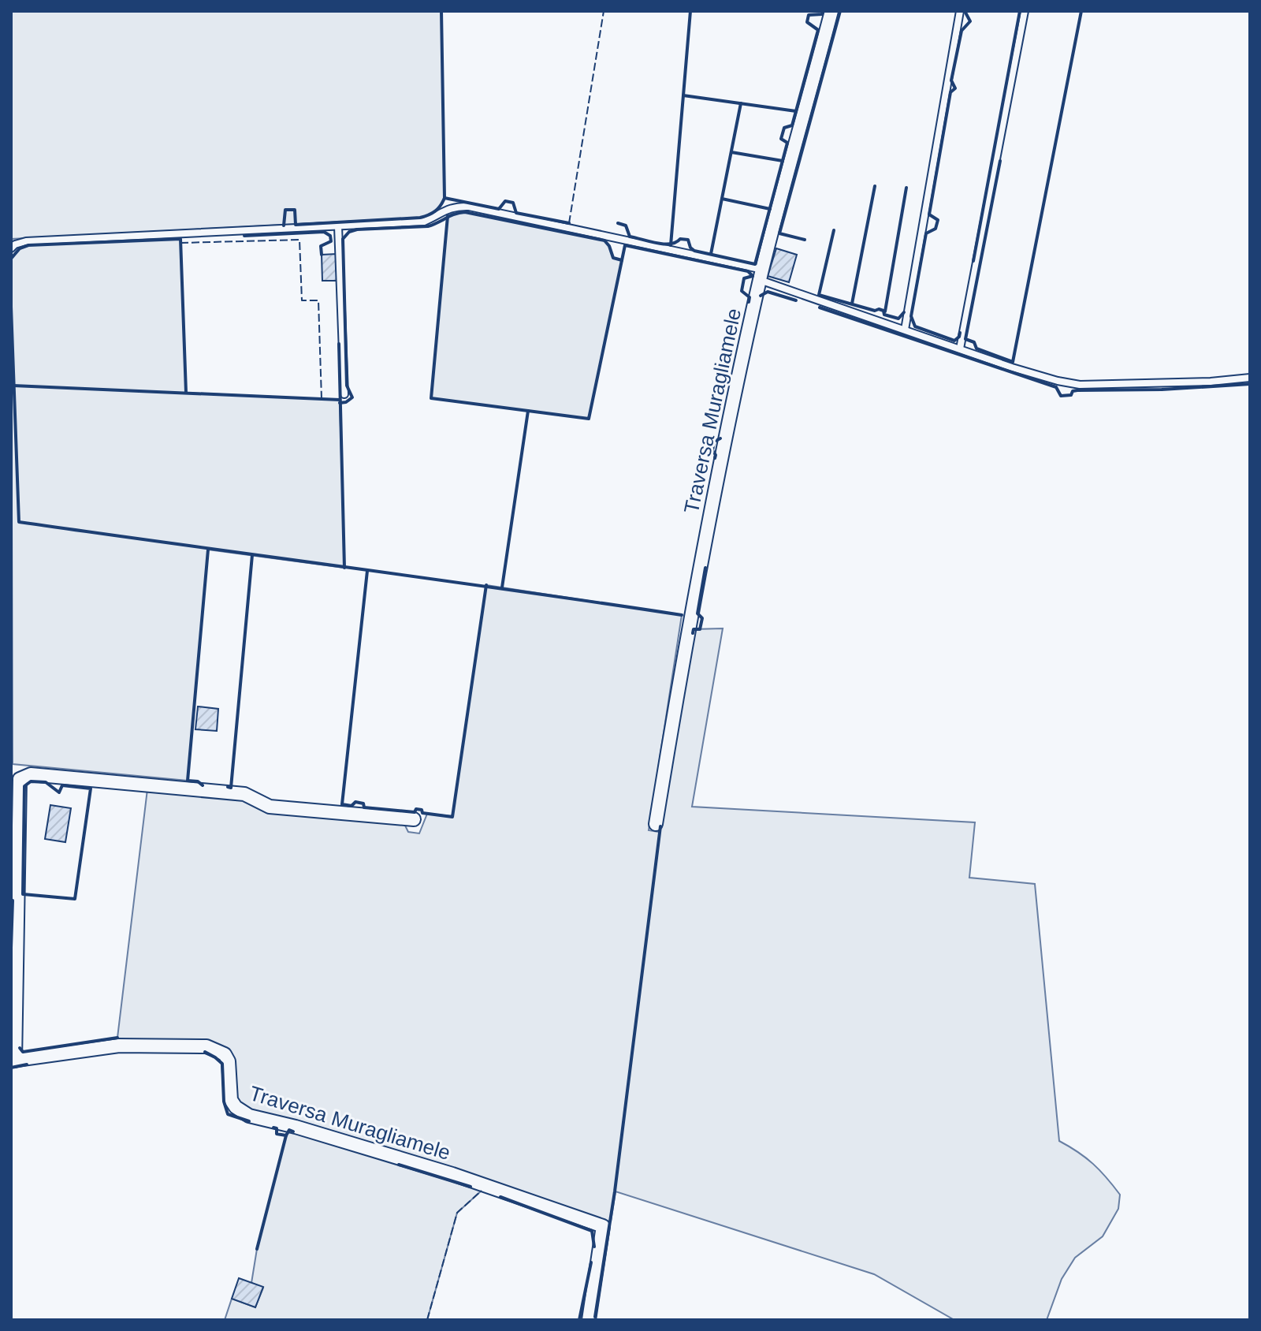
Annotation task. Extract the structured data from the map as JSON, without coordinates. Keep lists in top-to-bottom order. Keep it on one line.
{"streets":{"street":["Traversa Muragliamele"]}}
